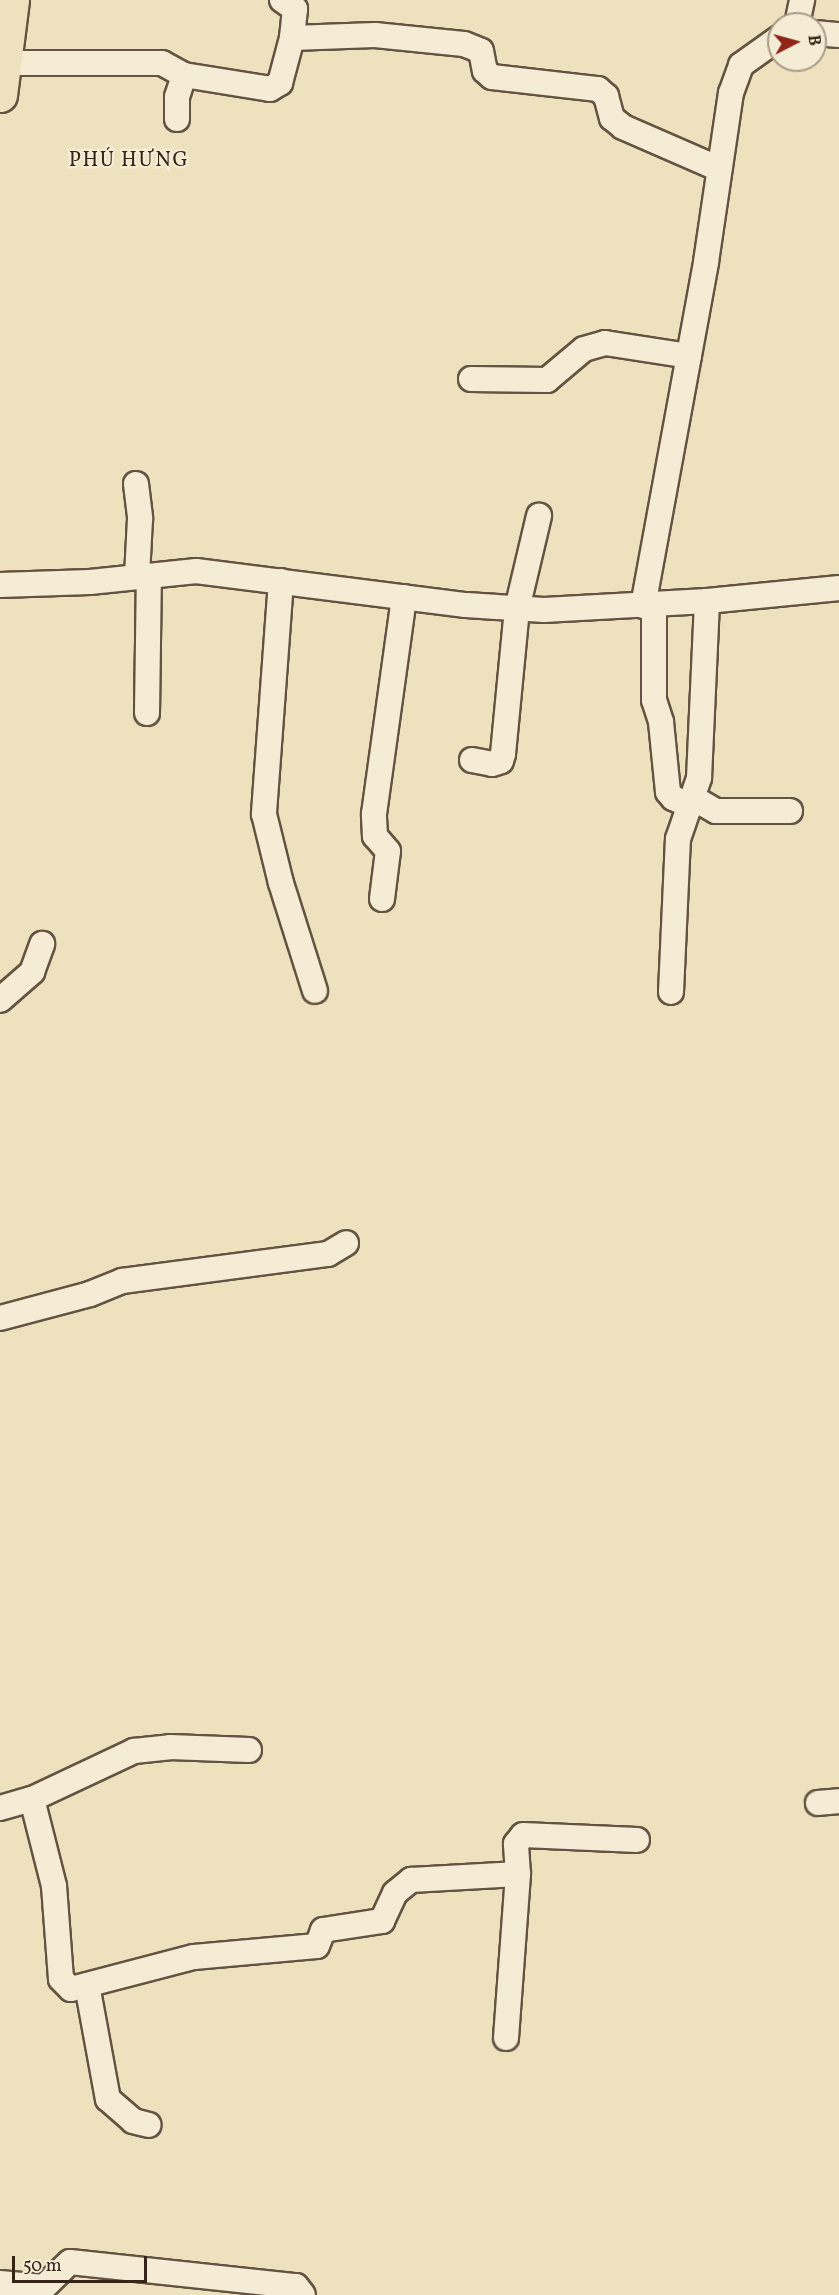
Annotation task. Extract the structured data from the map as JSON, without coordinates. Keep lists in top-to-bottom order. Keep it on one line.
{"districts":["PHÚ HƯNG"],"scale_bar":"50 m","north":"right"}
